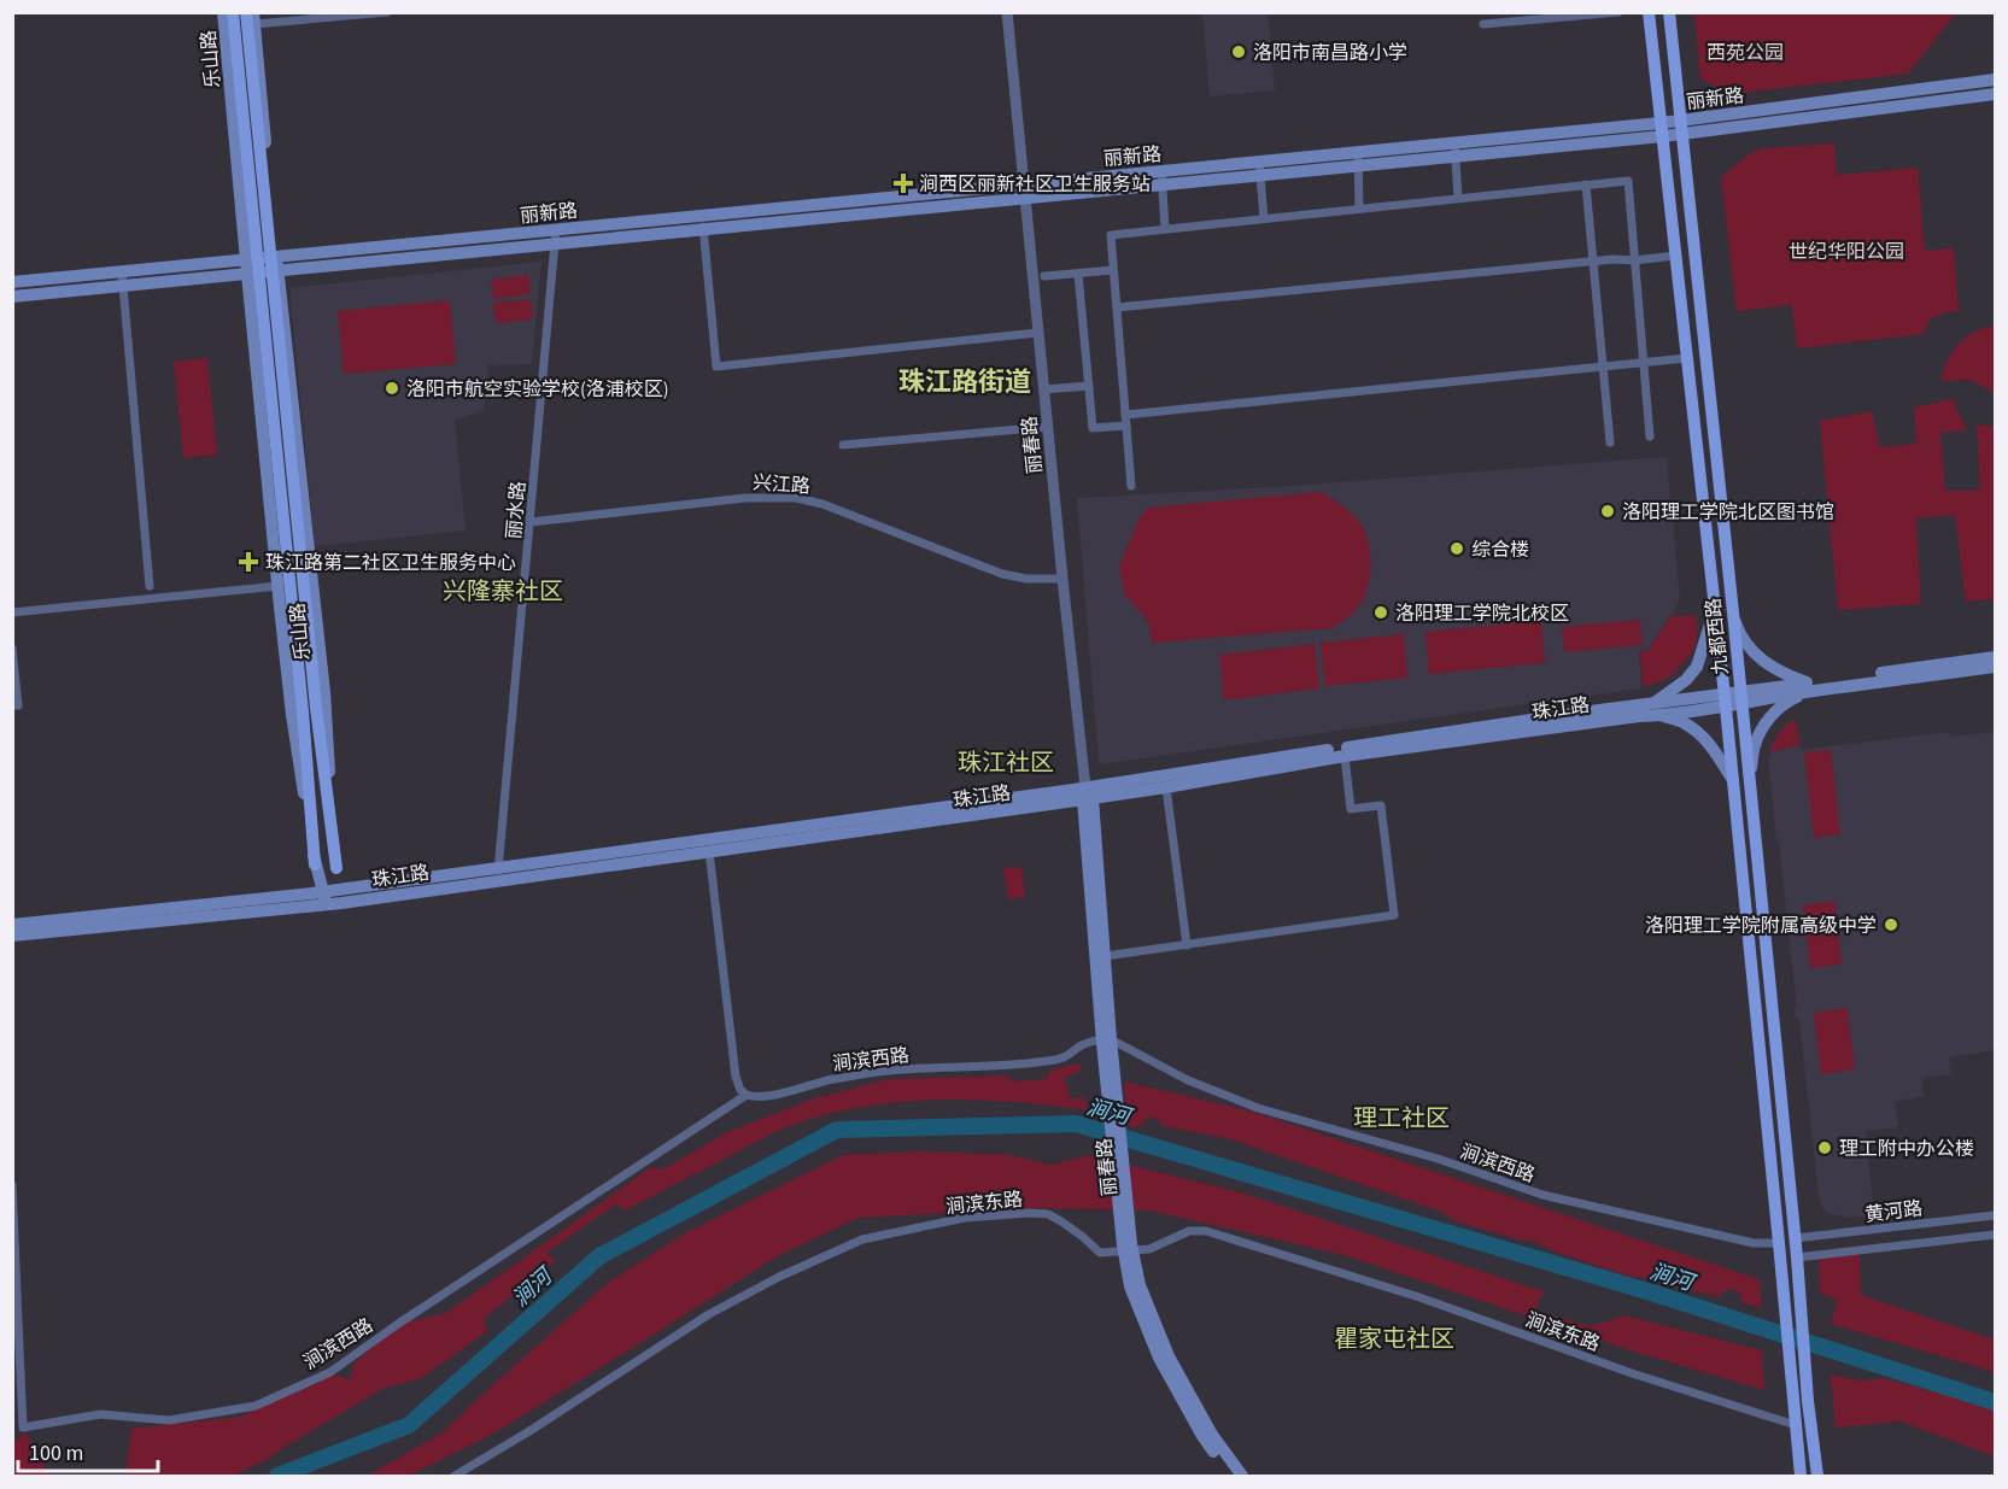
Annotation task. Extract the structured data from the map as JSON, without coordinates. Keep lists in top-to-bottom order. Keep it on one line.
{"streets":{"main road":["乐山路","丽新路","丽春路","九都西路","珠江路"],"street":["兴江路","丽水路","涧滨西路","涧滨东路","黄河路"]},"crossings":[["乐山路","丽新路"],["乐山路","珠江路"],["丽新路","丽春路"],["丽新路","丽水路"],["丽新路","九都西路"],["丽春路","兴江路"],["丽春路","珠江路"],["丽春路","涧滨西路"],["丽春路","涧滨东路"],["兴江路","丽水路"],["丽水路","珠江路"],["九都西路","珠江路"],["九都西路","涧滨西路"],["九都西路","涧滨东路"],["九都西路","黄河路"]],"districts":["珠江路街道","兴隆寨社区","珠江社区","理工社区","瞿家屯社区"],"water":["涧河"],"parks":["西苑公园","世纪华阳公园"],"places":{"other":["洛阳市南昌路小学","洛阳市航空实验学校(洛浦校区)","洛阳理工学院北区图书馆","综合楼","洛阳理工学院北校区","洛阳理工学院附属高级中学","理工附中办公楼"],"health":["涧西区丽新社区卫生服务站","珠江路第二社区卫生服务中心"]},"scale_bar":"100 m"}
